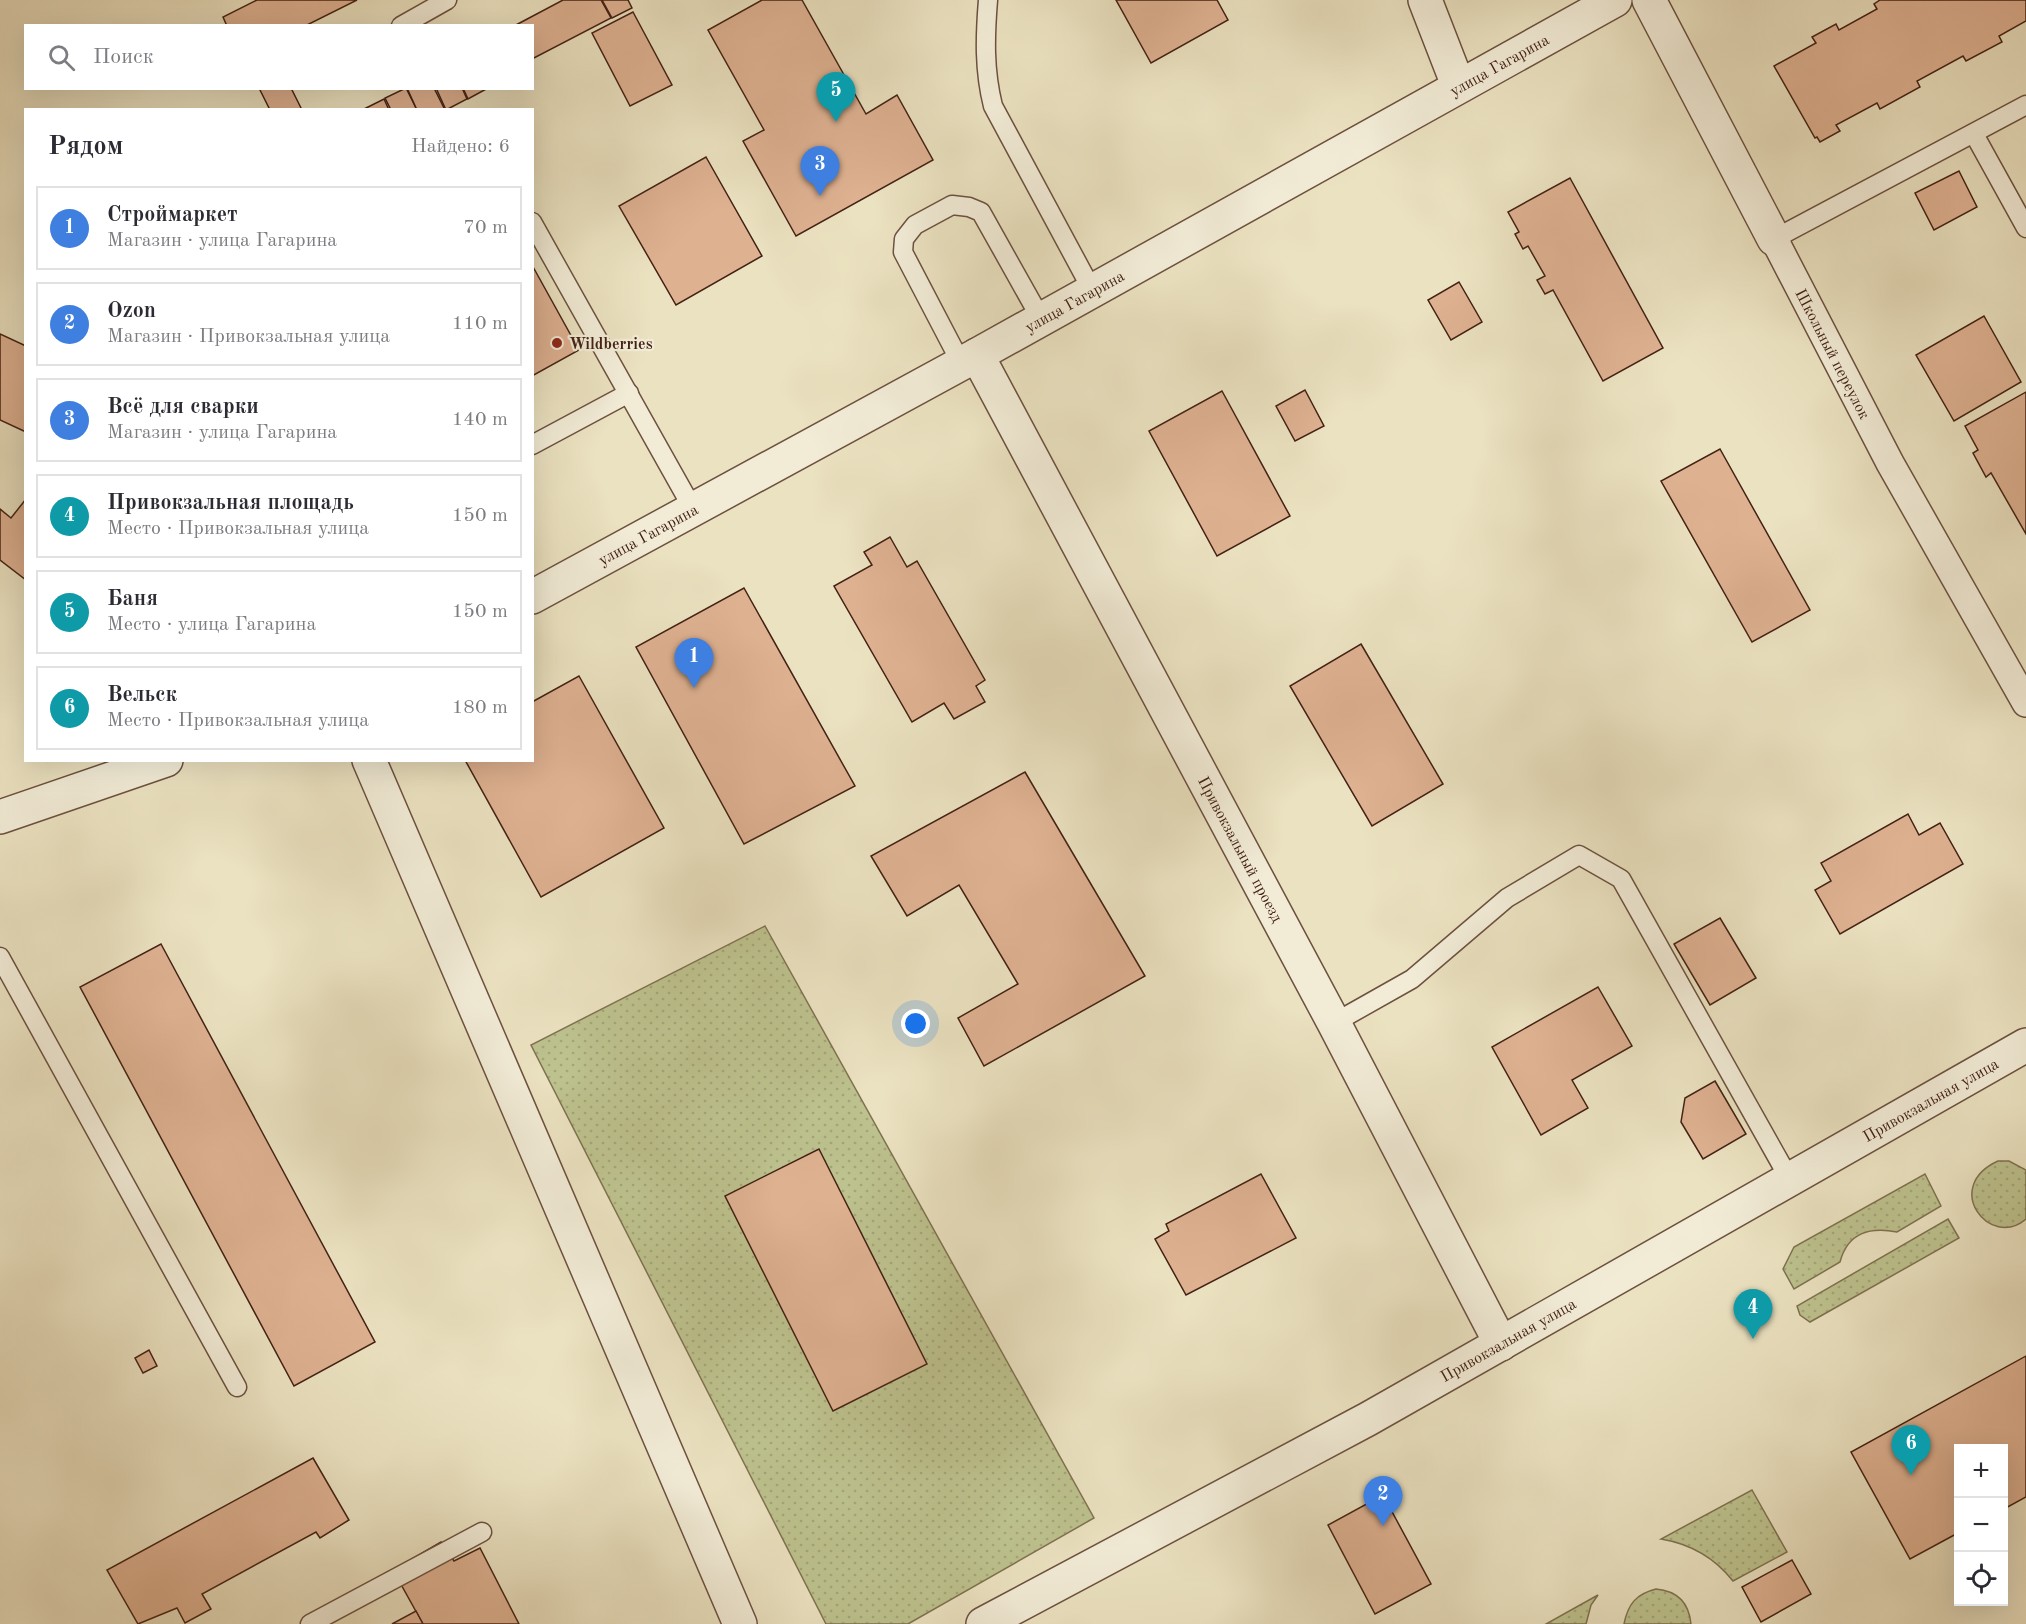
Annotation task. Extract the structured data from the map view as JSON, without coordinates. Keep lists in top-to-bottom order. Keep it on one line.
{"streets":{"street":["улица Гагарина","Школьный переулок","Привокзальный проезд","Привокзальная улица"]},"crossings":[["улица Гагарина","Привокзальный проезд"],["Привокзальный проезд","Привокзальная улица"]],"places":["Wildberries"],"page":{"search":"Поиск","pins":["5","3","1","4","6","2"],"heading":["Рядом","Найдено: 6"],"list":[{"mark":"1","name":"Строймаркет","note":"Магазин · улица Гагарина","value":"70 m"},{"mark":"2","name":"Ozon","note":"Магазин · Привокзальная улица","value":"110 m"},{"mark":"3","name":"Всё для сварки","note":"Магазин · улица Гагарина","value":"140 m"},{"mark":"4","name":"Привокзальная площадь","note":"Место · Привокзальная улица","value":"150 m"},{"mark":"5","name":"Баня","note":"Место · улица Гагарина","value":"150 m"},{"mark":"6","name":"Вельск","note":"Место · Привокзальная улица","value":"180 m"}],"map_buttons":["+","−"]}}
